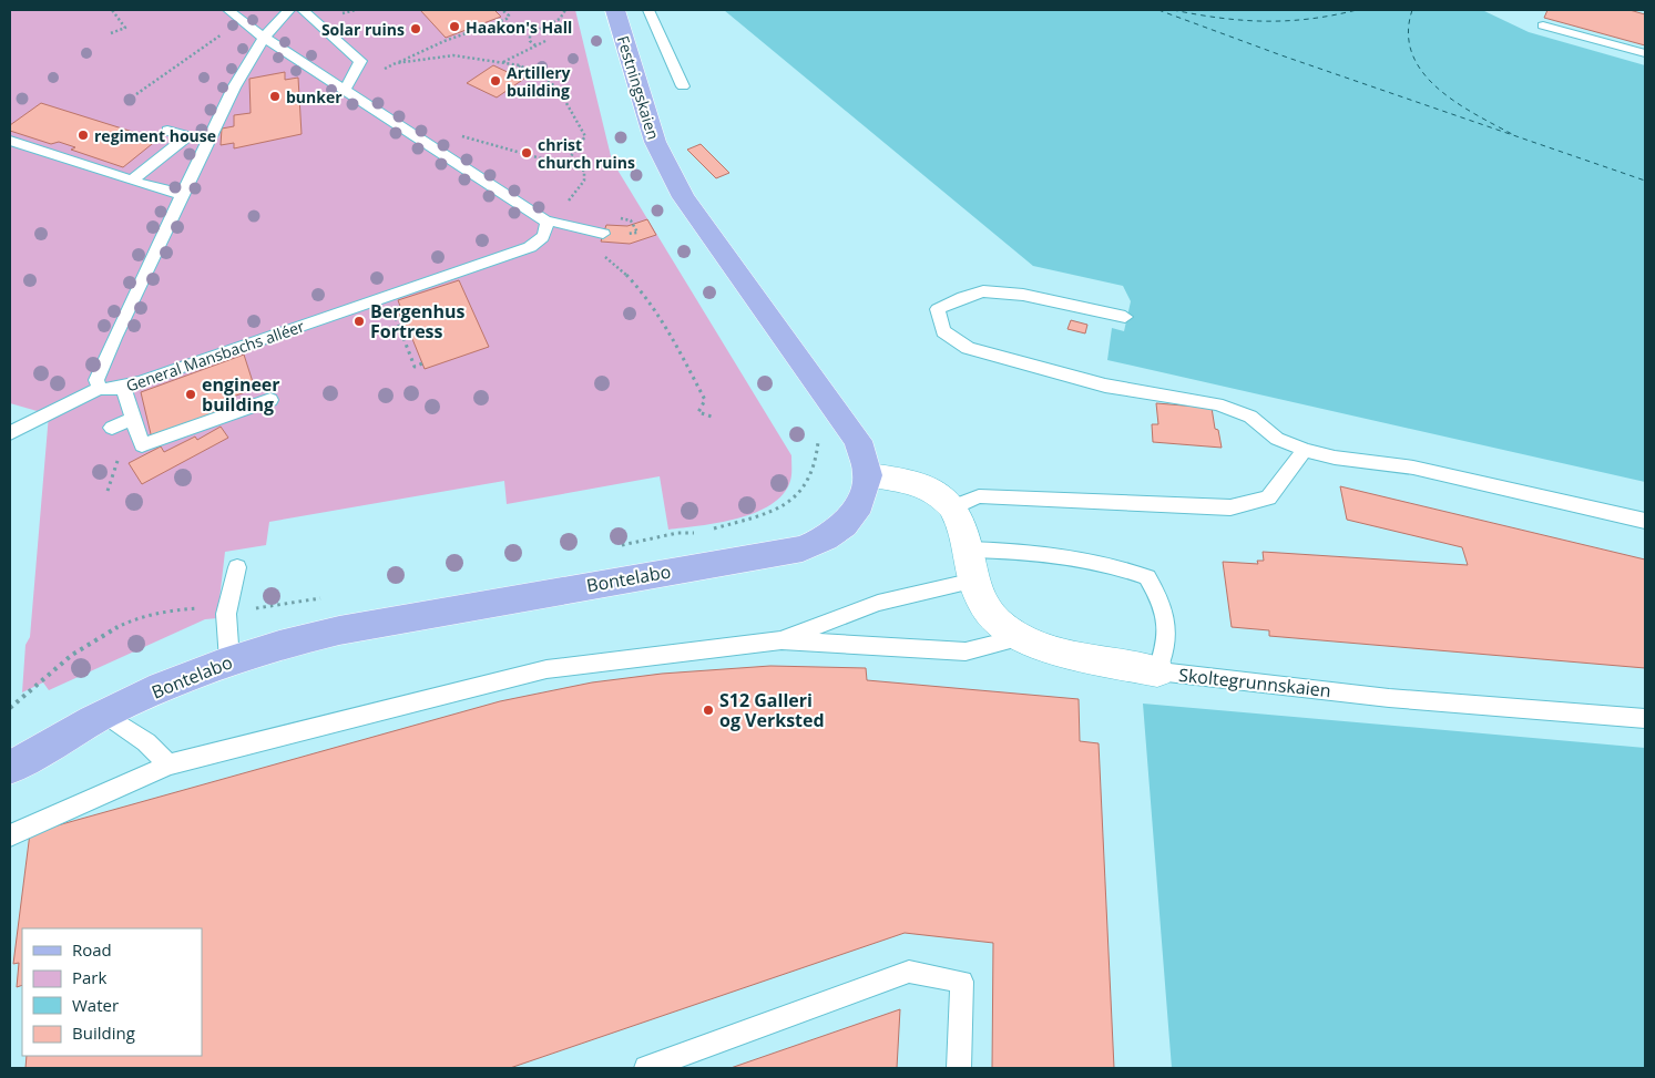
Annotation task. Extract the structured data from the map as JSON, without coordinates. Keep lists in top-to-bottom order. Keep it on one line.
{"streets":{"main road":["Festningskaien","Bontelabo"],"street":["Skoltegrunnskaien"],"lane":["General Mansbachs alléer"]},"crossings":[["Festningskaien","Bontelabo"]],"places":["Haakon's Hall","Solar ruins","Artillery building","bunker","regiment house","christ church ruins","Bergenhus Fortress","engineer building","S12 Galleri og Verksted"],"legend":["Road","Park","Water","Building"]}
